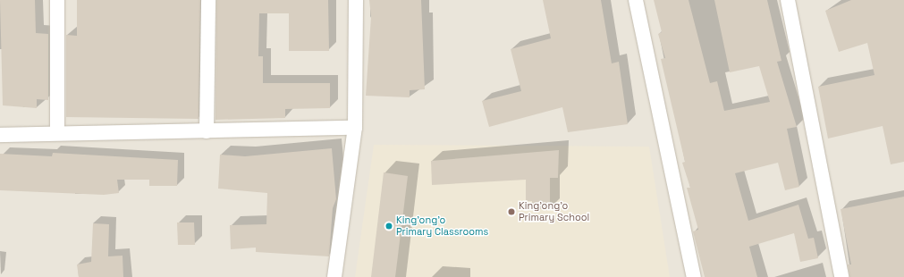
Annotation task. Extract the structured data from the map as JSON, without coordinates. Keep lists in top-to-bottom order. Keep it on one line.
{"places":["King'ong'o Primary School","King'ong'o Primary Classrooms"]}
